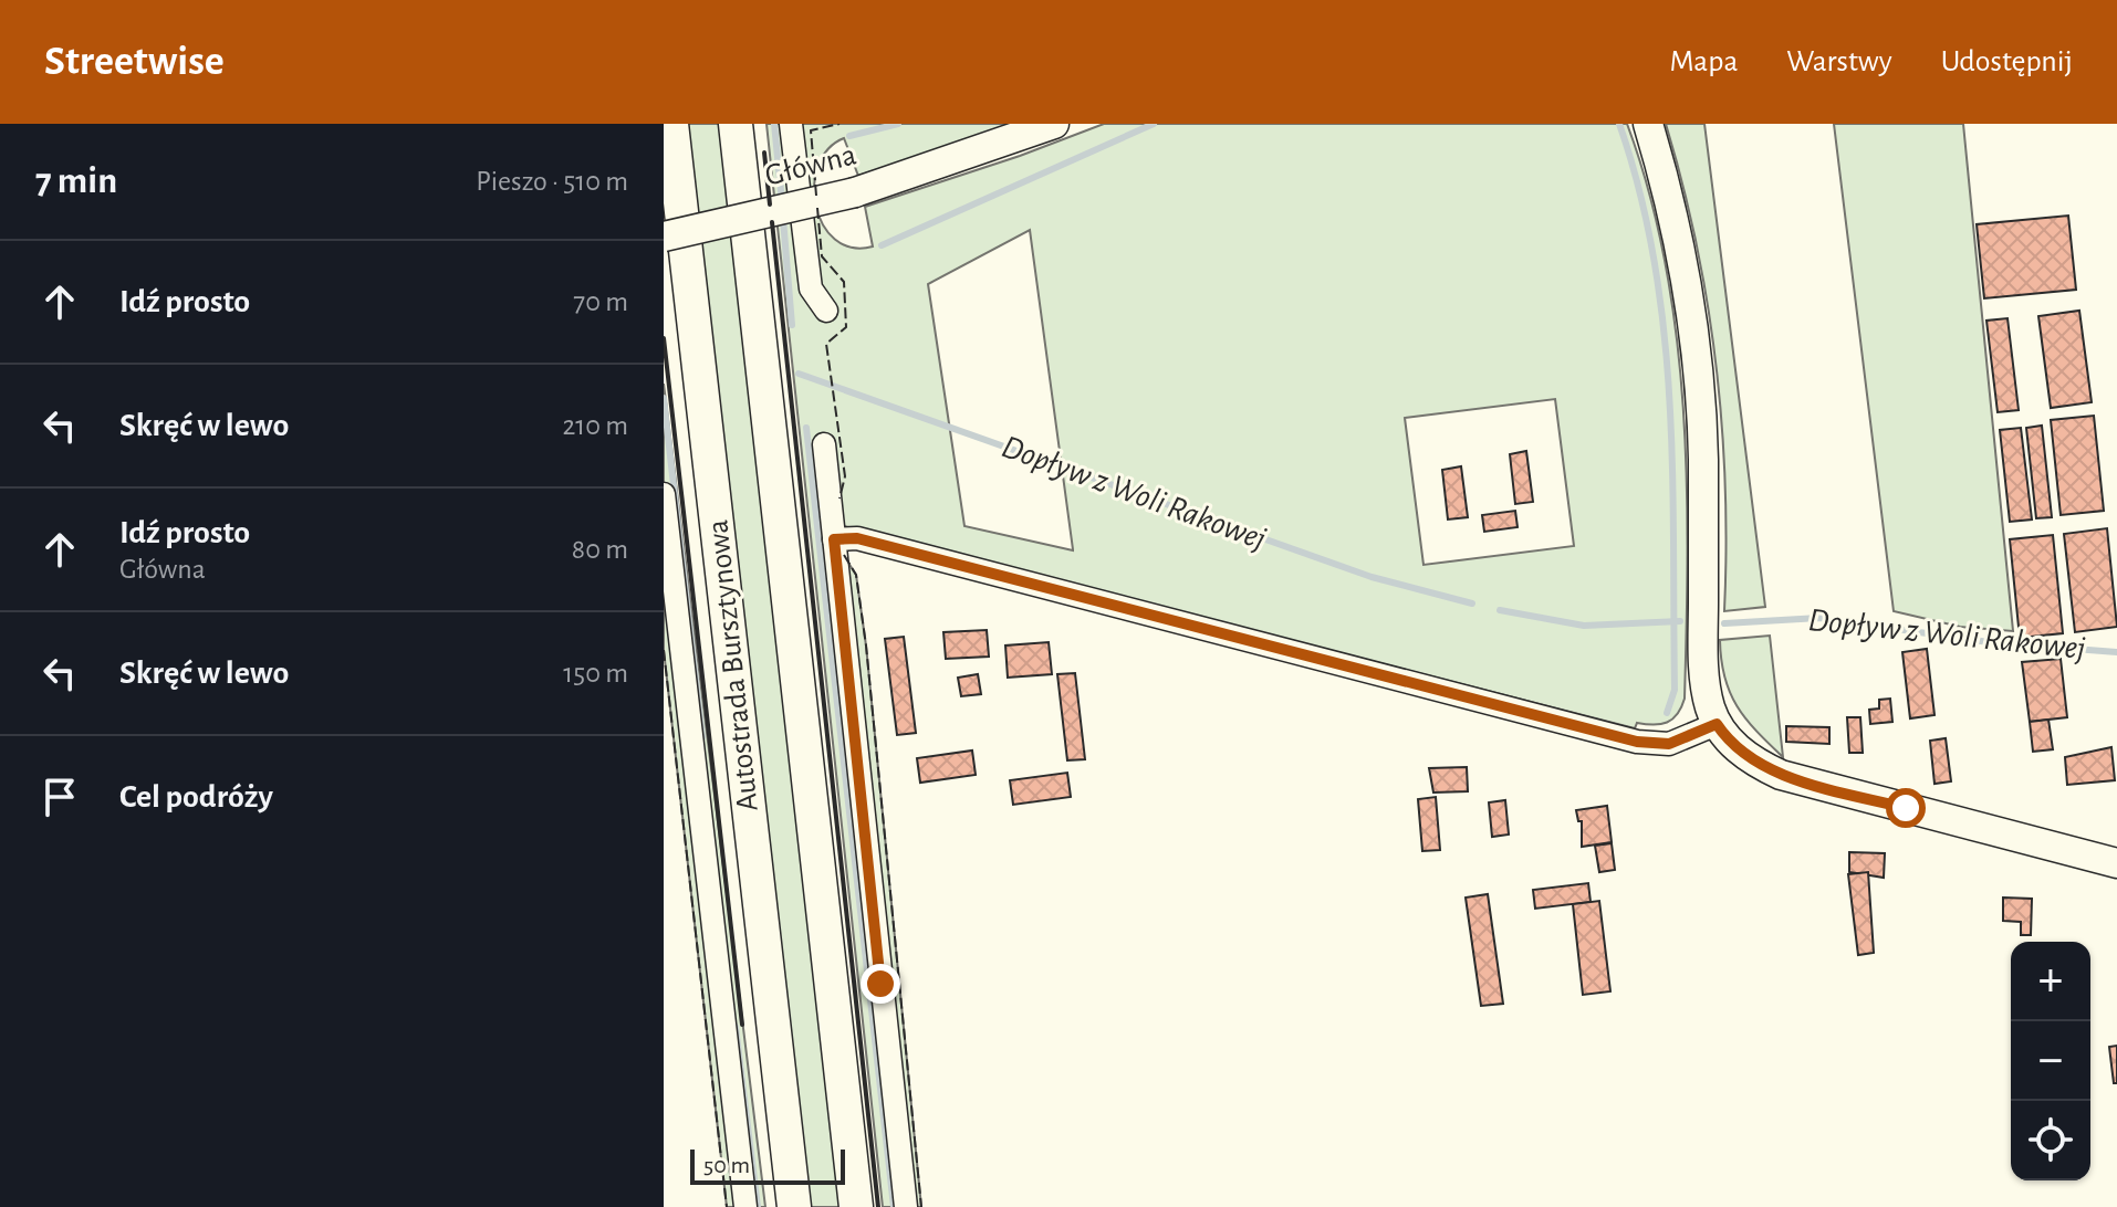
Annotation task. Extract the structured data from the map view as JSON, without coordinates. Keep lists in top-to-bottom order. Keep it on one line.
{"streets":{"highway":["Autostrada Bursztynowa"],"main road":["Główna"]},"water":["Dopływ z Woli Rakowej"],"scale_bar":"50 m","page":{"header":"Streetwise","nav":["Mapa","Warstwy","Udostępnij"],"heading":["7 min","Pieszo · 510 m"],"list":[["Idź prosto","70 m"],["Skręć w lewo","210 m"],["Idź prosto","Główna","80 m"],["Skręć w lewo","150 m"],"Cel podróży"],"map_buttons":["+","−"],"scale":"50 m"}}
